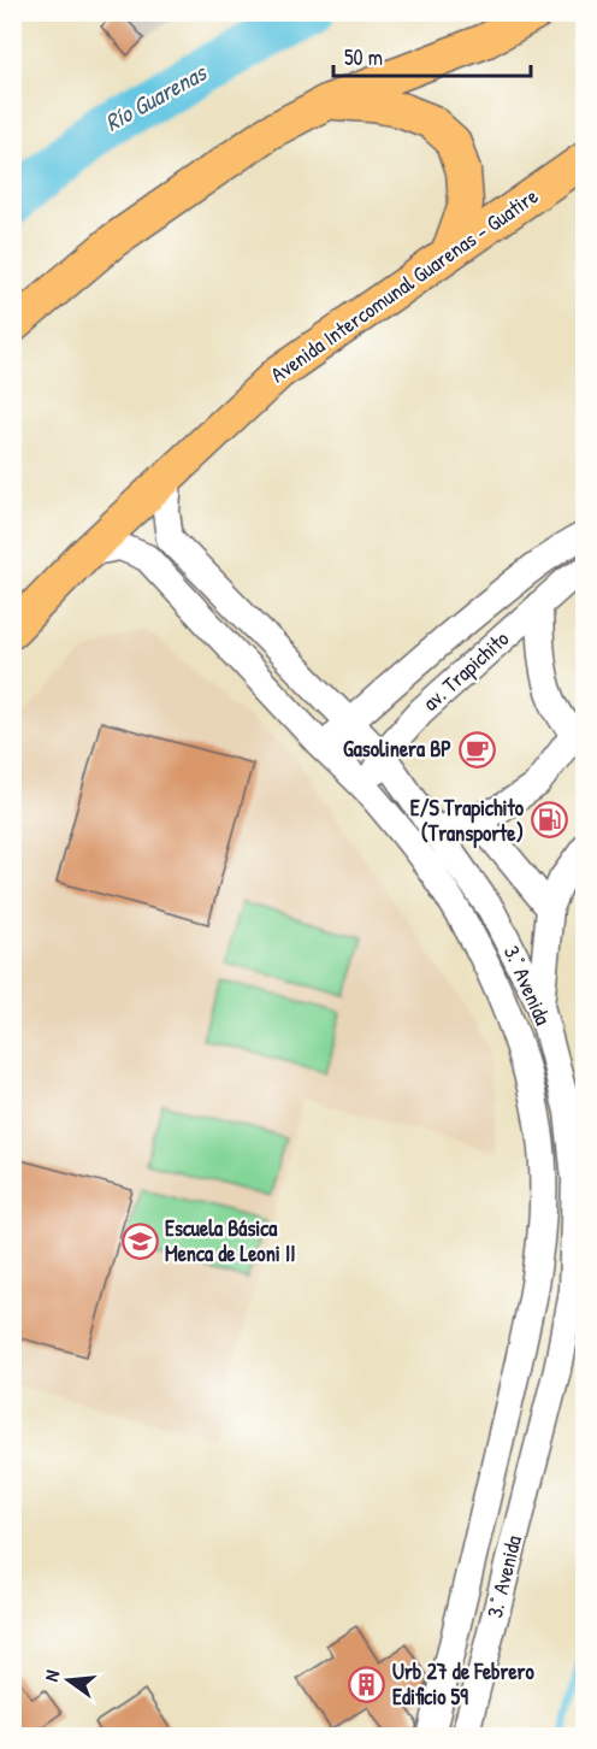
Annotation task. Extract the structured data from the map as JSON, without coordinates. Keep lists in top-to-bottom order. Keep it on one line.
{"streets":{"main road":["Avenida Intercomunal Guarenas - Guatire"],"street":["av. Trapichito","3.° Avenida"]},"crossings":[["Avenida Intercomunal Guarenas - Guatire","3.° Avenida"],["av. Trapichito","3.° Avenida"]],"water":["Río Guarenas"],"places":{"cafe":["Gasolinera BP"],"fuel station":["E/S Trapichito (Transporte)"],"school or university":["Escuela Básica Menca de Leoni II"],"building":["Urb 27 de Febrero Edificio 59"]},"scale_bar":"50 m","north":"left"}
